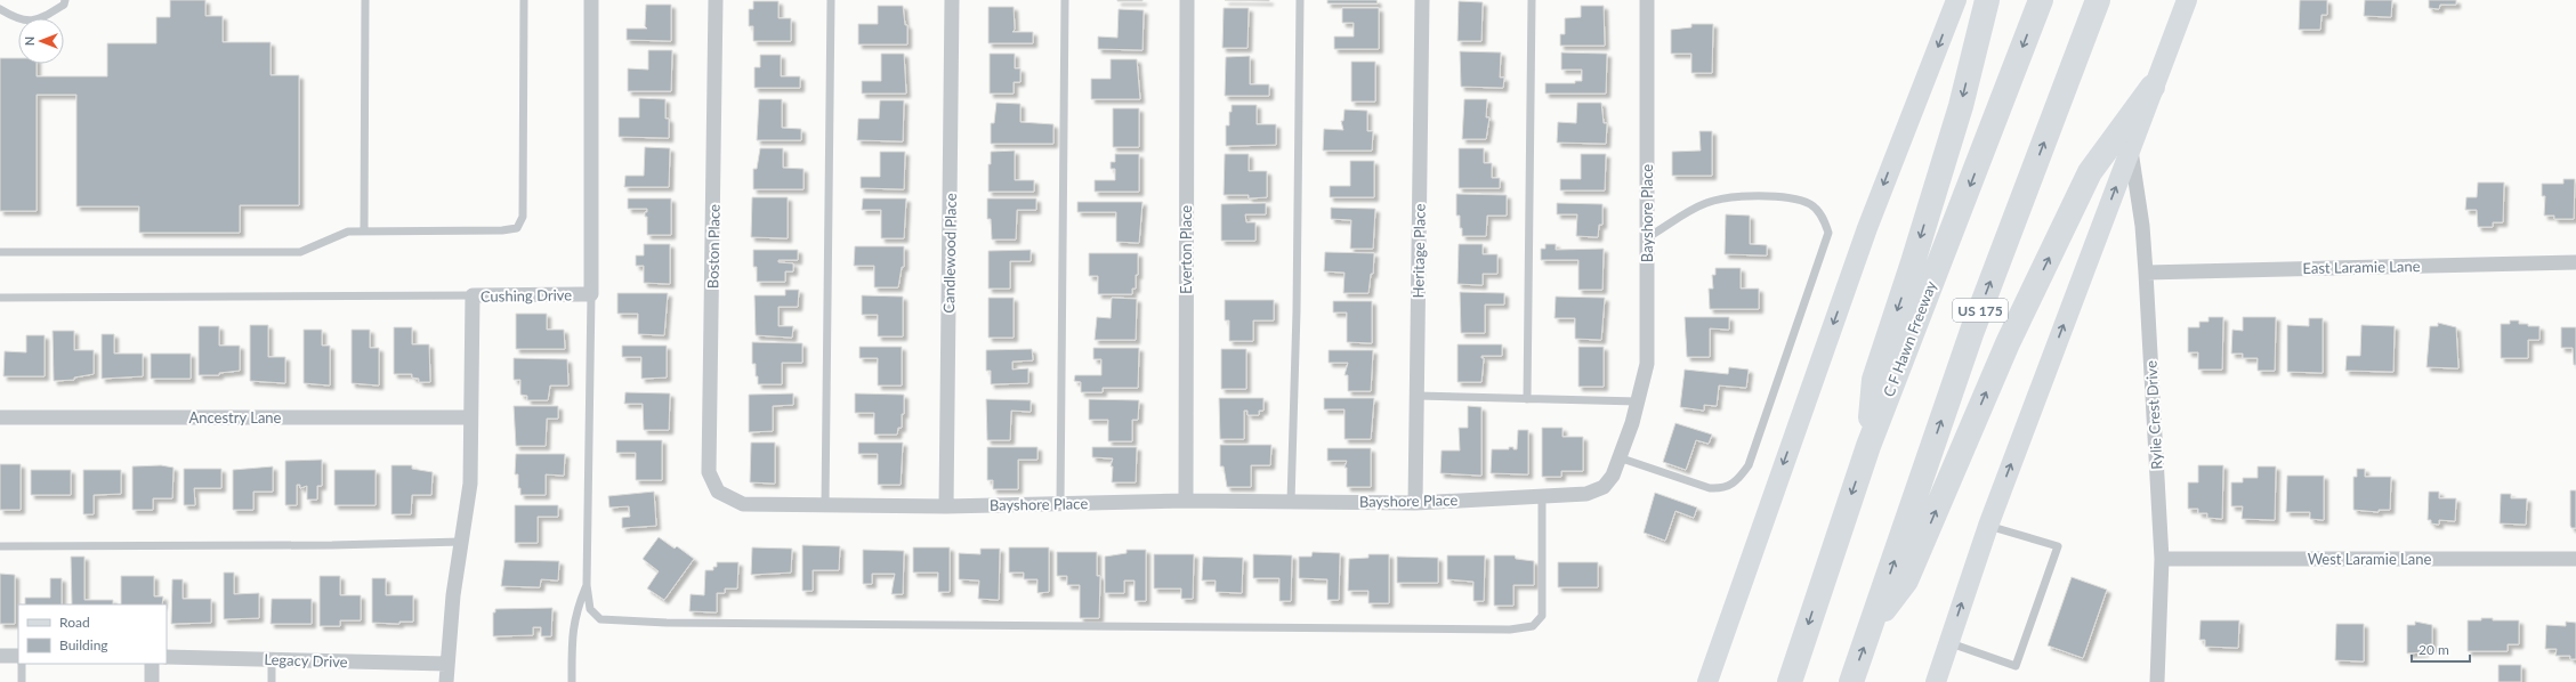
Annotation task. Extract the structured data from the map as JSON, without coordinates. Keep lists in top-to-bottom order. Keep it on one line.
{"streets":{"highway":["US 175","C F Hawn Freeway"],"street":["Bayshore Place","Boston Place","Everton Place","Heritage Place","Candlewood Place","East Laramie Lane","Cushing Drive","Rylie Crest Drive","Ancestry Lane","West Laramie Lane","Legacy Drive"]},"crossings":[["Bayshore Place","Boston Place"],["Bayshore Place","Everton Place"],["Bayshore Place","Heritage Place"],["Bayshore Place","Candlewood Place"],["East Laramie Lane","Rylie Crest Drive"],["Cushing Drive","Ancestry Lane"],["Cushing Drive","Legacy Drive"],["Rylie Crest Drive","West Laramie Lane"]],"legend":["Road","Building"],"scale_bar":"20 m","north":"left"}
